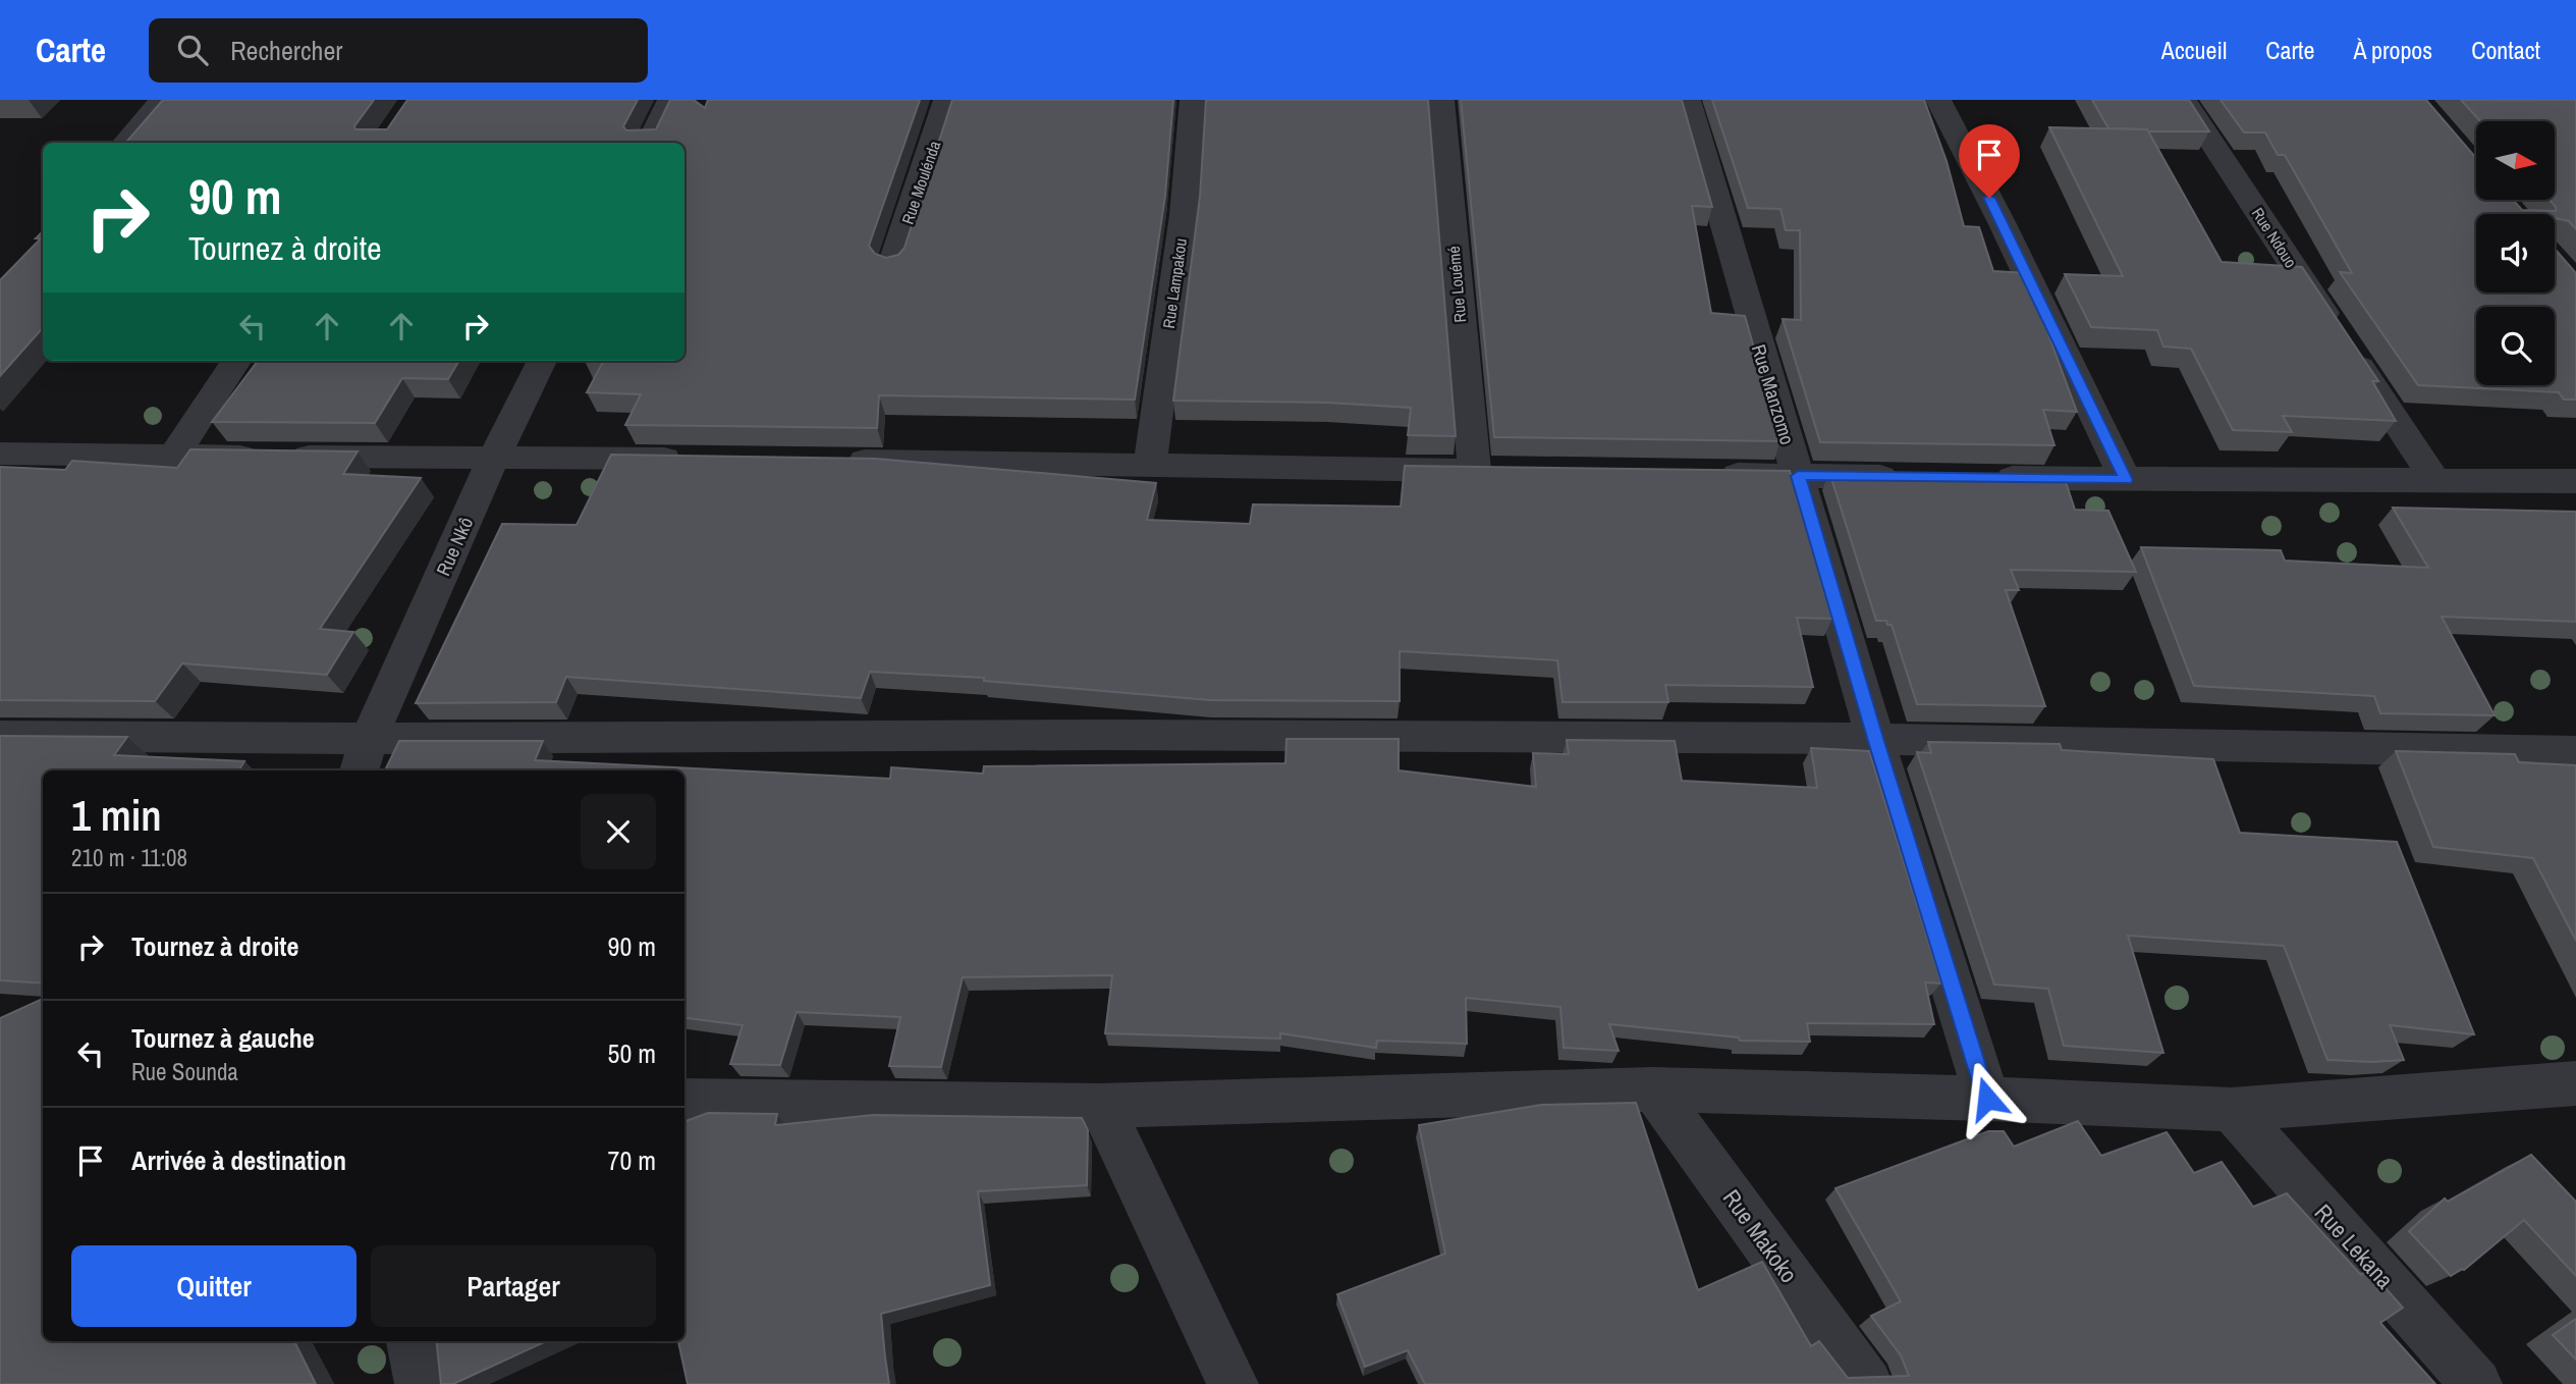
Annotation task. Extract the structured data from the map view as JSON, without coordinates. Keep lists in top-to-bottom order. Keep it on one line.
{"streets":{"street":["Rue Moulénda","Rue Ndouo","Rue Lampakou","Rue Louémé","Rue Manzomo","Rue Nkô","Rue Makoko","Rue Lekana"]},"crossings":[["Rue Lampakou","Rue Louémé"]],"north":"right","page":{"header":"Carte","search":"Rechercher","nav":["Accueil","Carte","À propos","Contact"],"turn":["90 m","Tournez à droite"],"heading":["1 min","210 m · 11:08"],"list":[{"name":"Tournez à droite","value":"90 m"},{"name":"Tournez à gauche","note":"Rue Sounda","value":"50 m"},{"name":"Arrivée à destination","value":"70 m"}],"buttons":["Quitter","Partager"]}}
